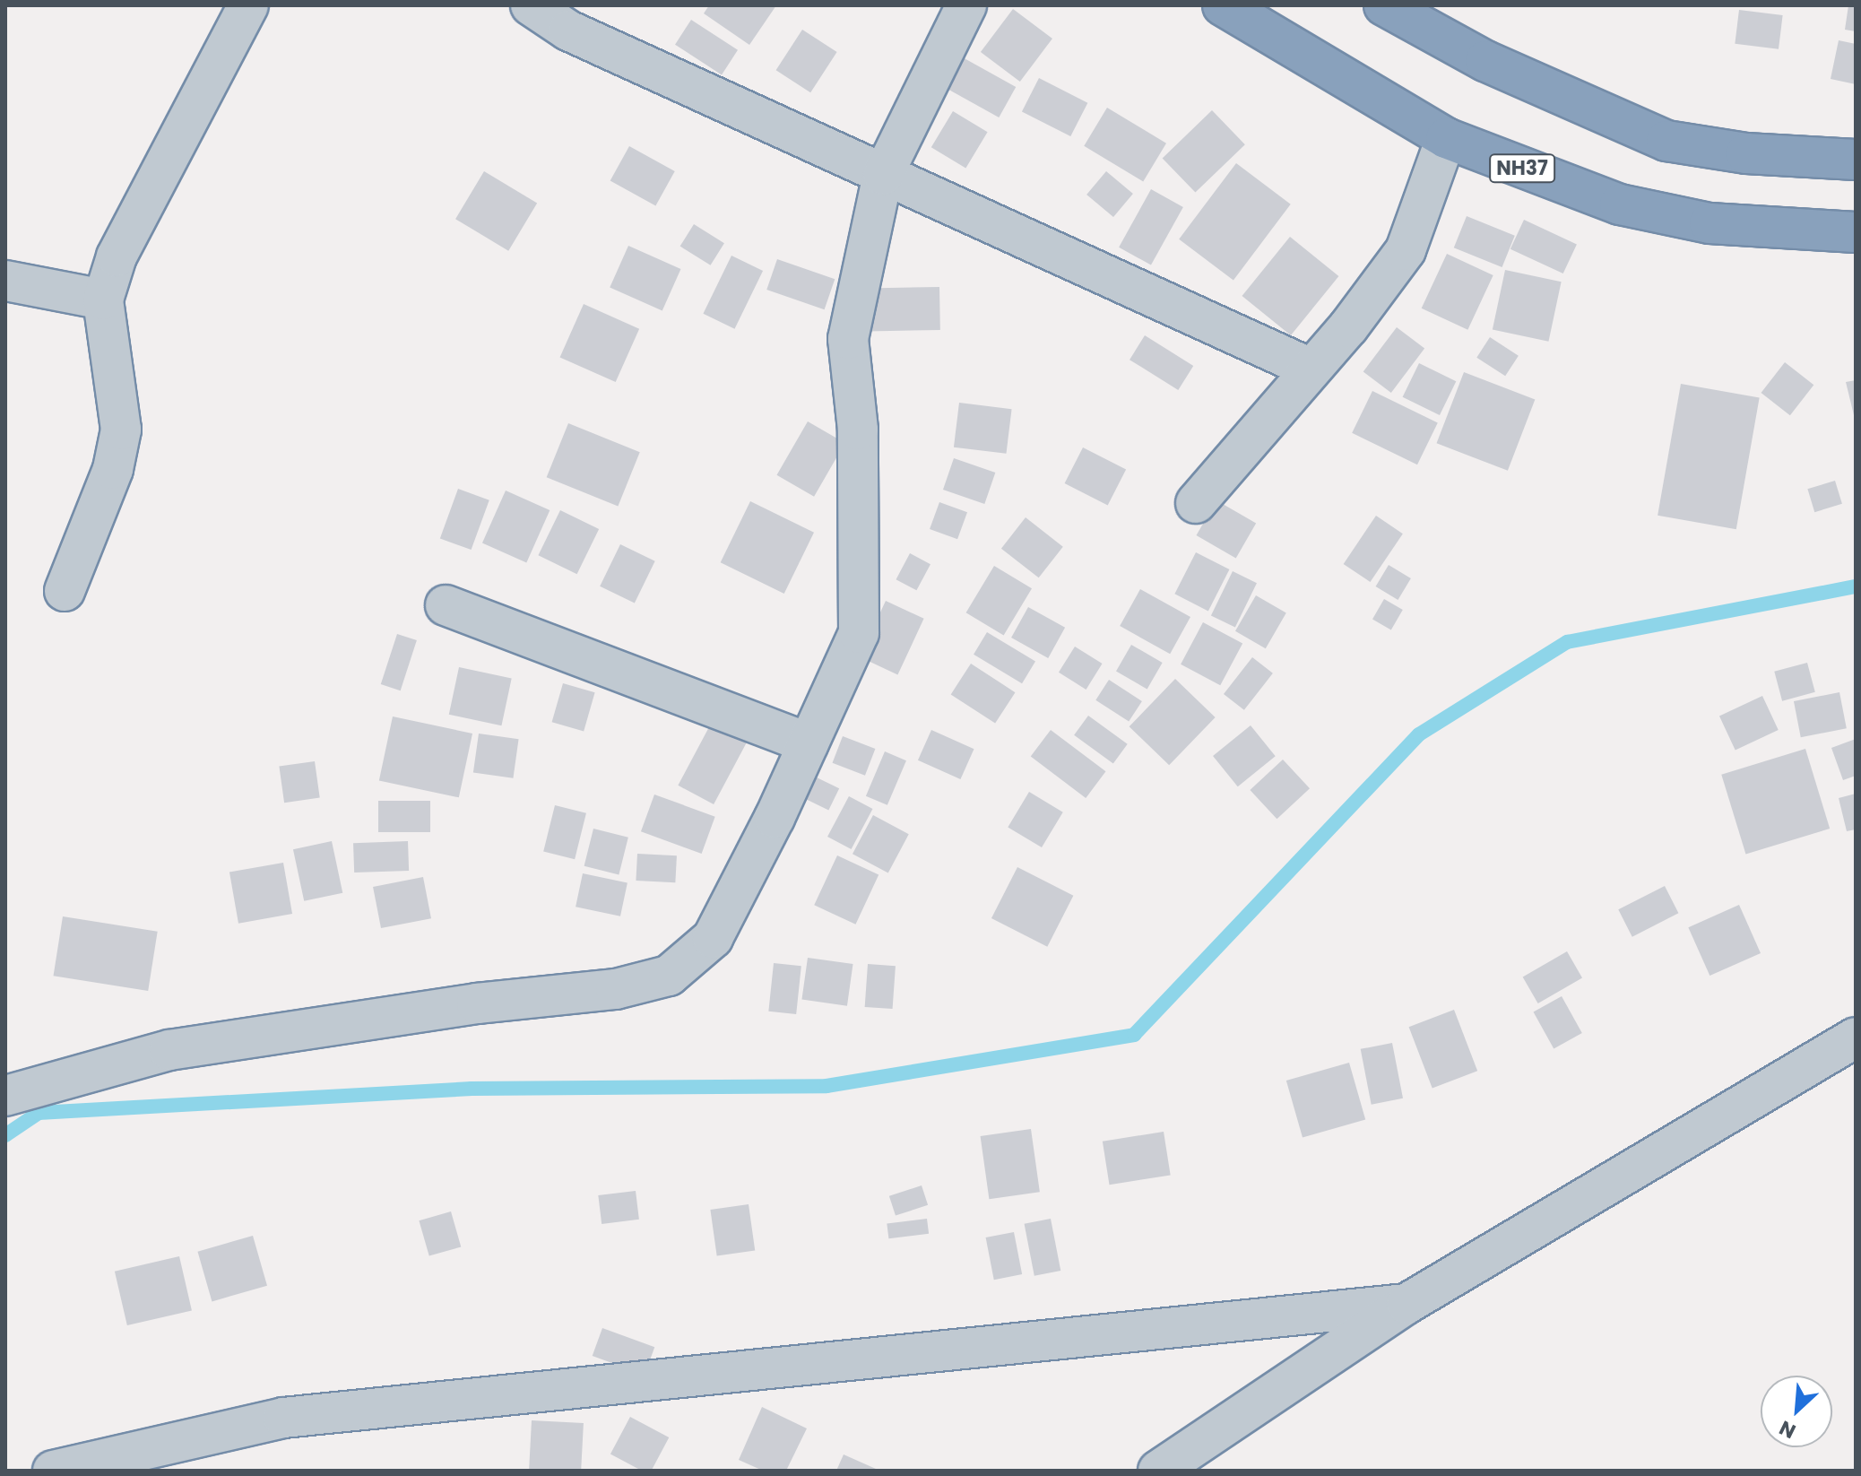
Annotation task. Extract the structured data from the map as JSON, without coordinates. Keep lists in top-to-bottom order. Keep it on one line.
{"streets":{"highway":["NH37"]},"north":"bottom left"}
